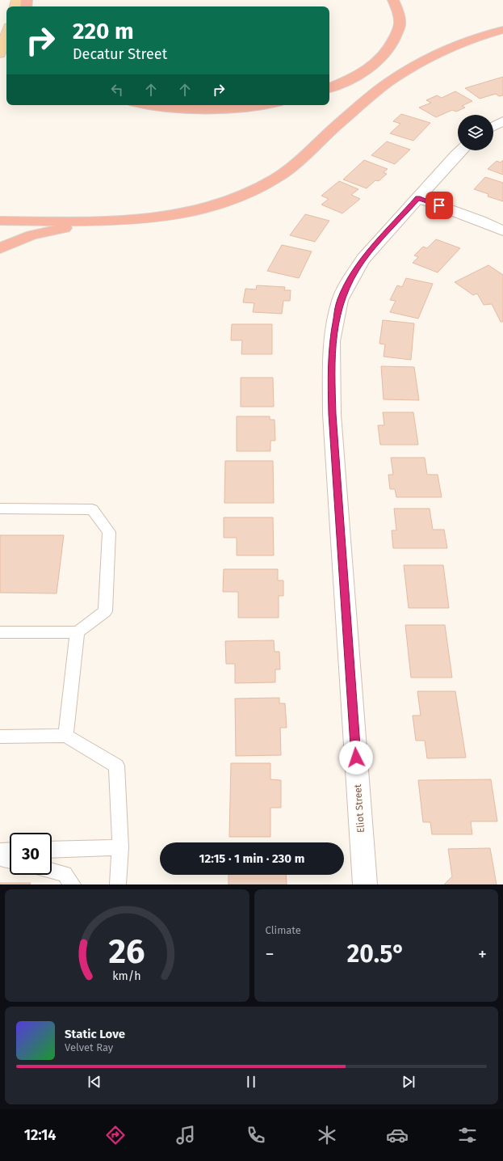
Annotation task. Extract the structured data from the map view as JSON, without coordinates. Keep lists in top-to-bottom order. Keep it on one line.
{"streets":{"street":["Eliot Street"]},"page":{"turn":["220 m","Decatur Street"],"limit":"30","trip":"12:15 · 1 min · 230 m","tile":"Climate","heat":["−","20.5°","+"],"song":["Static Love","Velvet Ray"],"tabs":"12:14","gauge":["26","km/h"]}}
